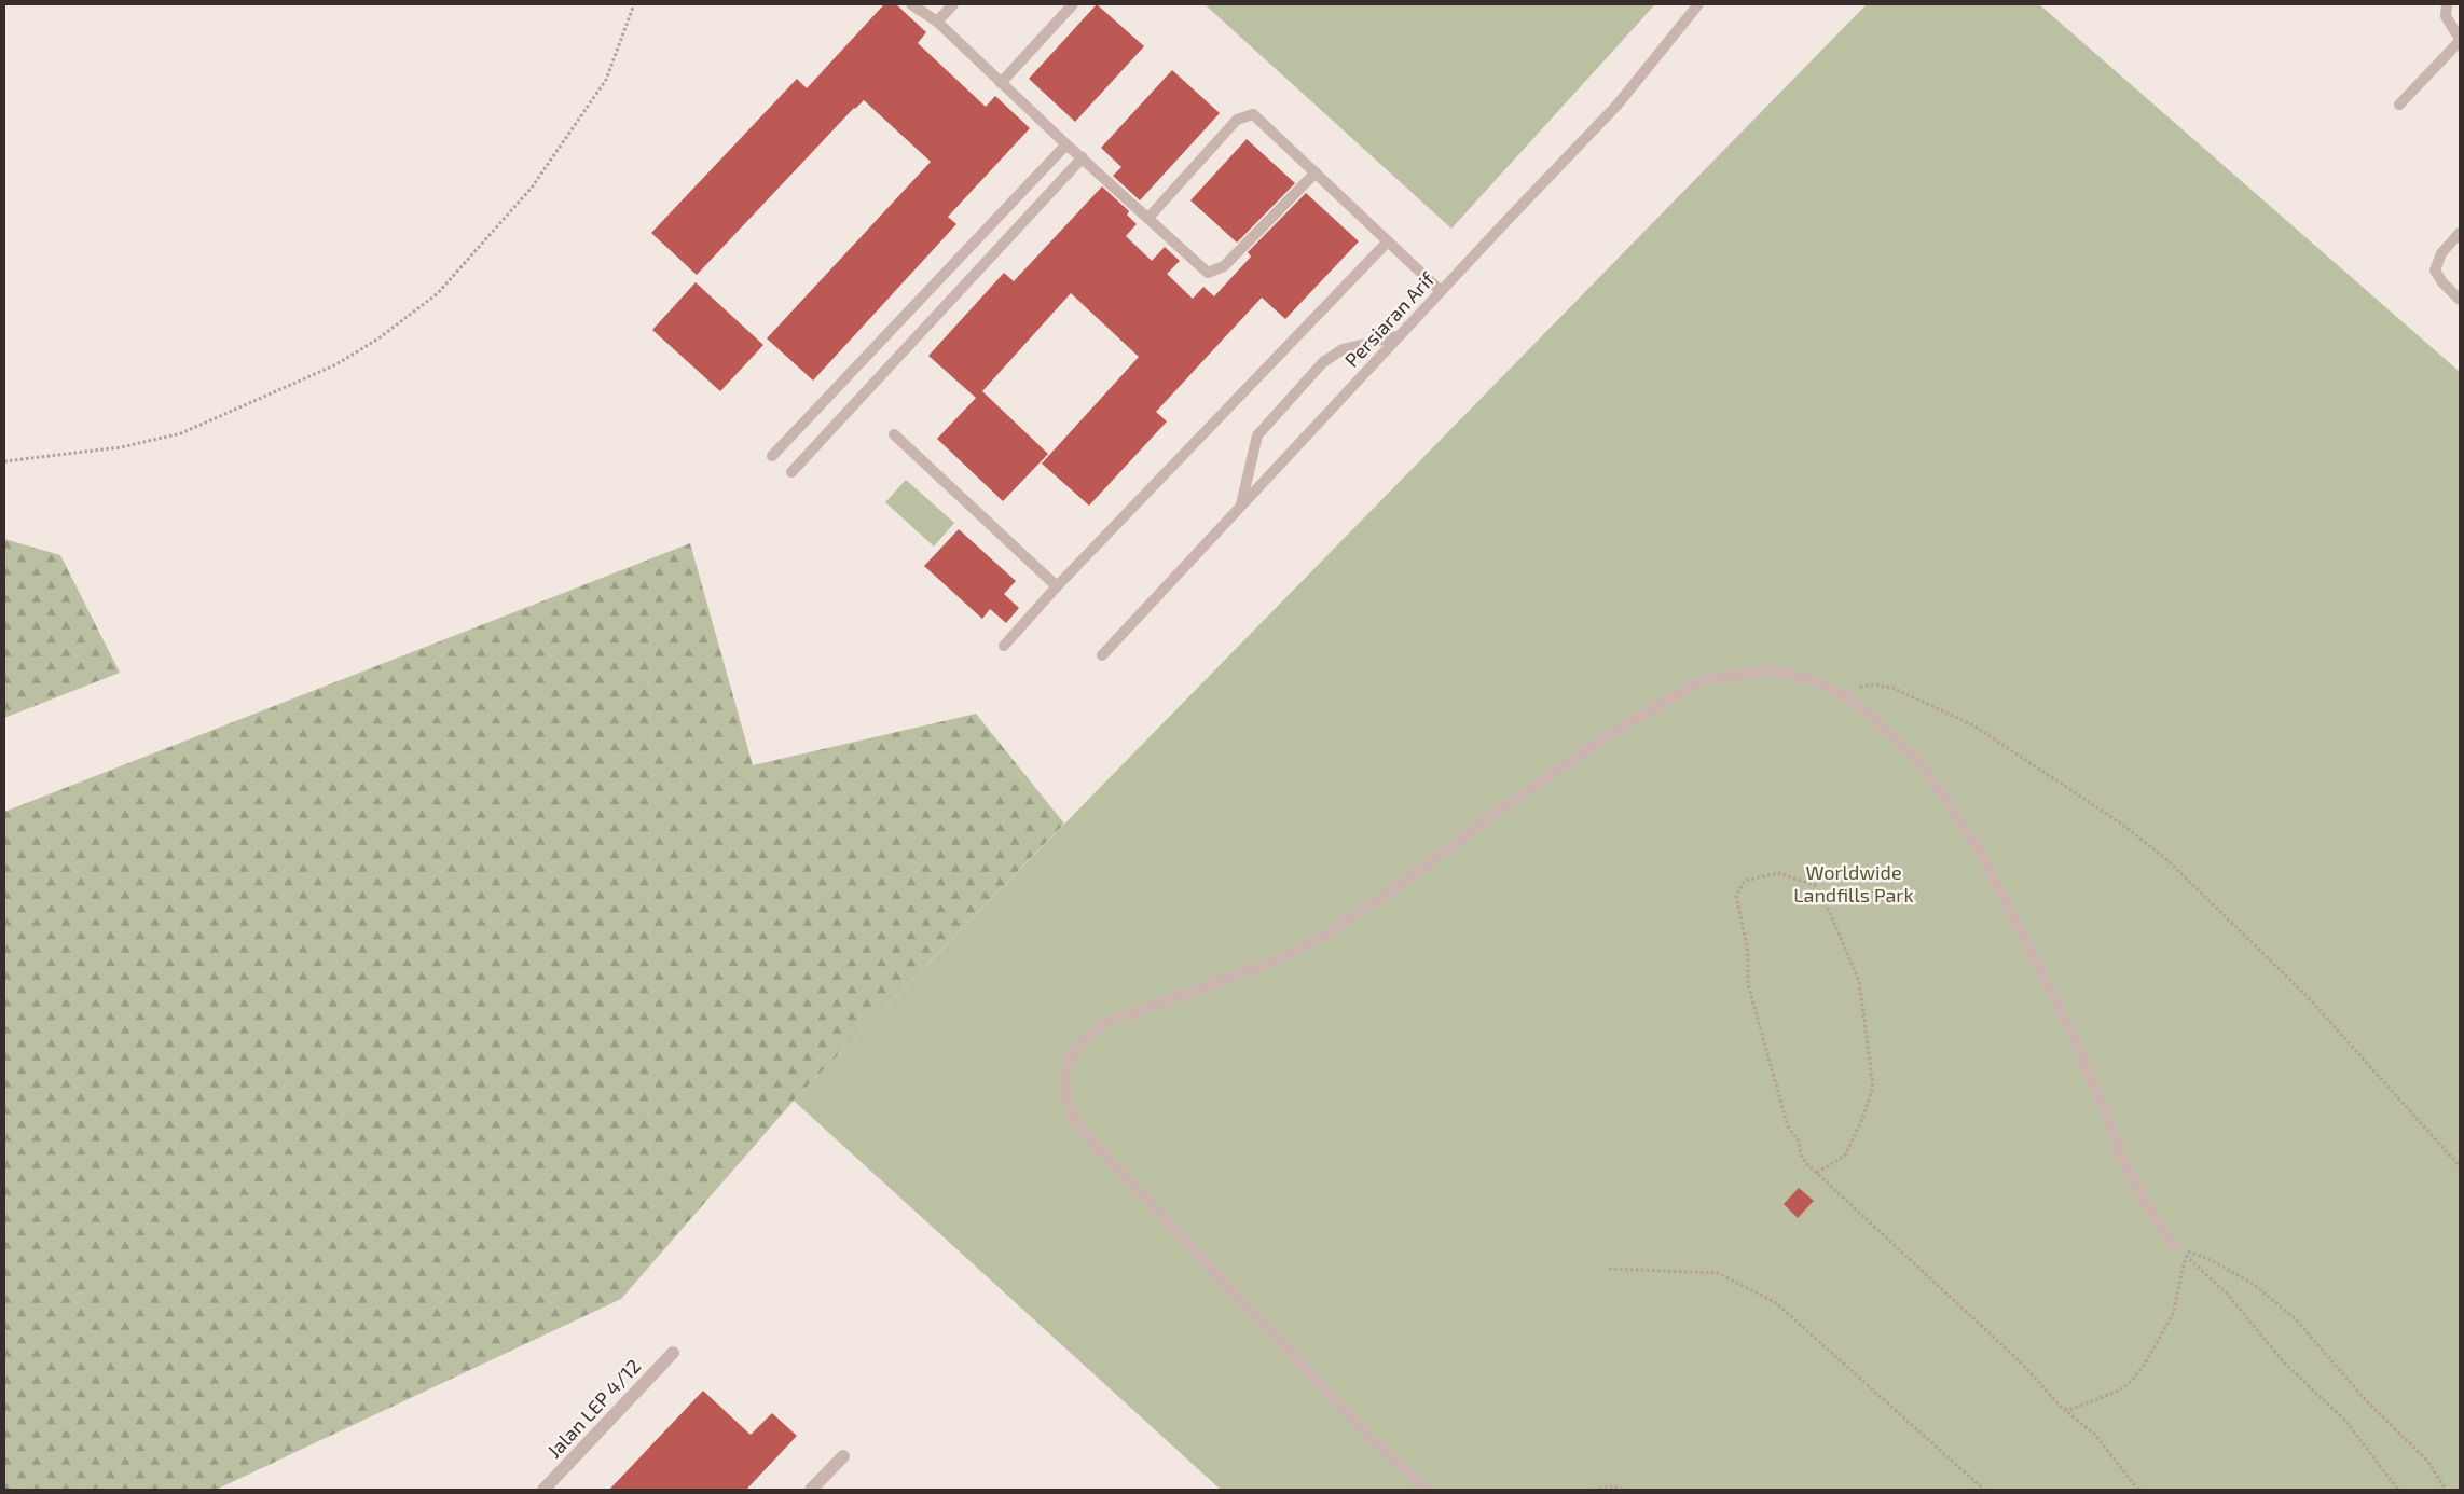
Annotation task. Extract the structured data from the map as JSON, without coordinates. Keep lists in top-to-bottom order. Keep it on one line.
{"streets":{"street":["Jalan LEP 4/12"],"lane":["Persiaran Arif"]},"parks":["Worldwide Landfills Park"]}
